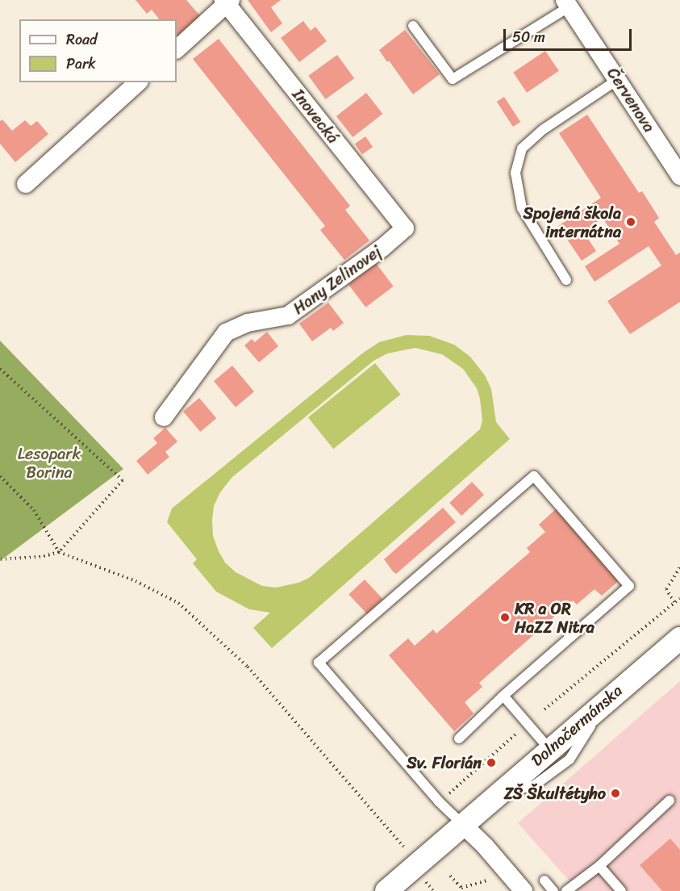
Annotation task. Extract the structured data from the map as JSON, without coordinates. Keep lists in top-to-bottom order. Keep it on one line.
{"streets":{"street":["Červenova","Inovecká","Hany Zelinovej","Dolnočermánska"]},"crossings":[["Inovecká","Hany Zelinovej"]],"parks":["Lesopark Borina"],"places":["Spojená škola internátna","KR a OR HaZZ Nitra","Sv. Florián","ZŠ Škultétyho"],"legend":["Road","Park"],"scale_bar":"50 m"}
